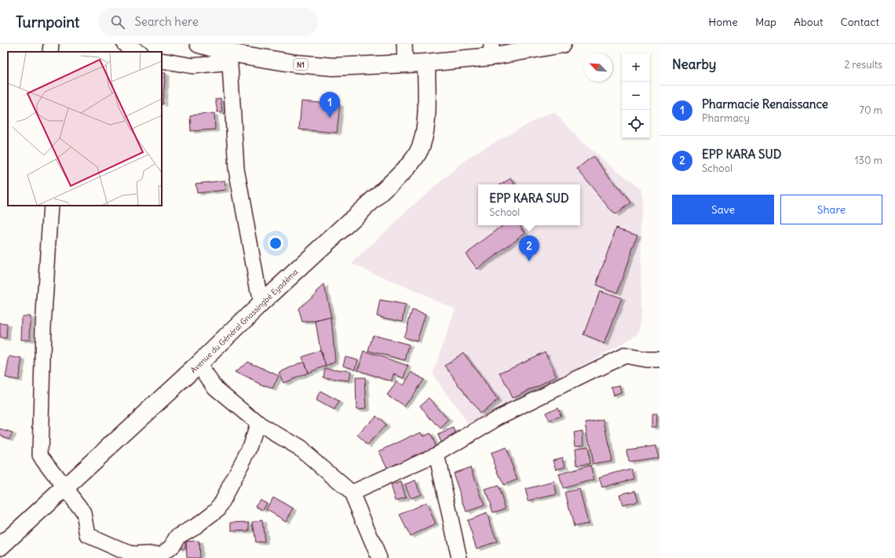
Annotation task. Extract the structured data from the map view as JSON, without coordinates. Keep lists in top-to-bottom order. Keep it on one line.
{"streets":{"main road":["N1","Avenue du Général Gnassingbé Eyadéma"]},"crossings":[["N1","Avenue du Général Gnassingbé Eyadéma"]],"north":"top left","page":{"header":"Turnpoint","search":"Search here","nav":["Home","Map","About","Contact"],"heading":["Nearby","2 results"],"map_buttons":["+","−"],"list":[{"mark":"1","name":"Pharmacie Renaissance","note":"Pharmacy","value":"70 m"},{"mark":"2","name":"EPP KARA SUD","note":"School","value":"130 m"}],"pins":["1","2"],"popup":["EPP KARA SUD","School"],"buttons":["Save","Share"]}}
